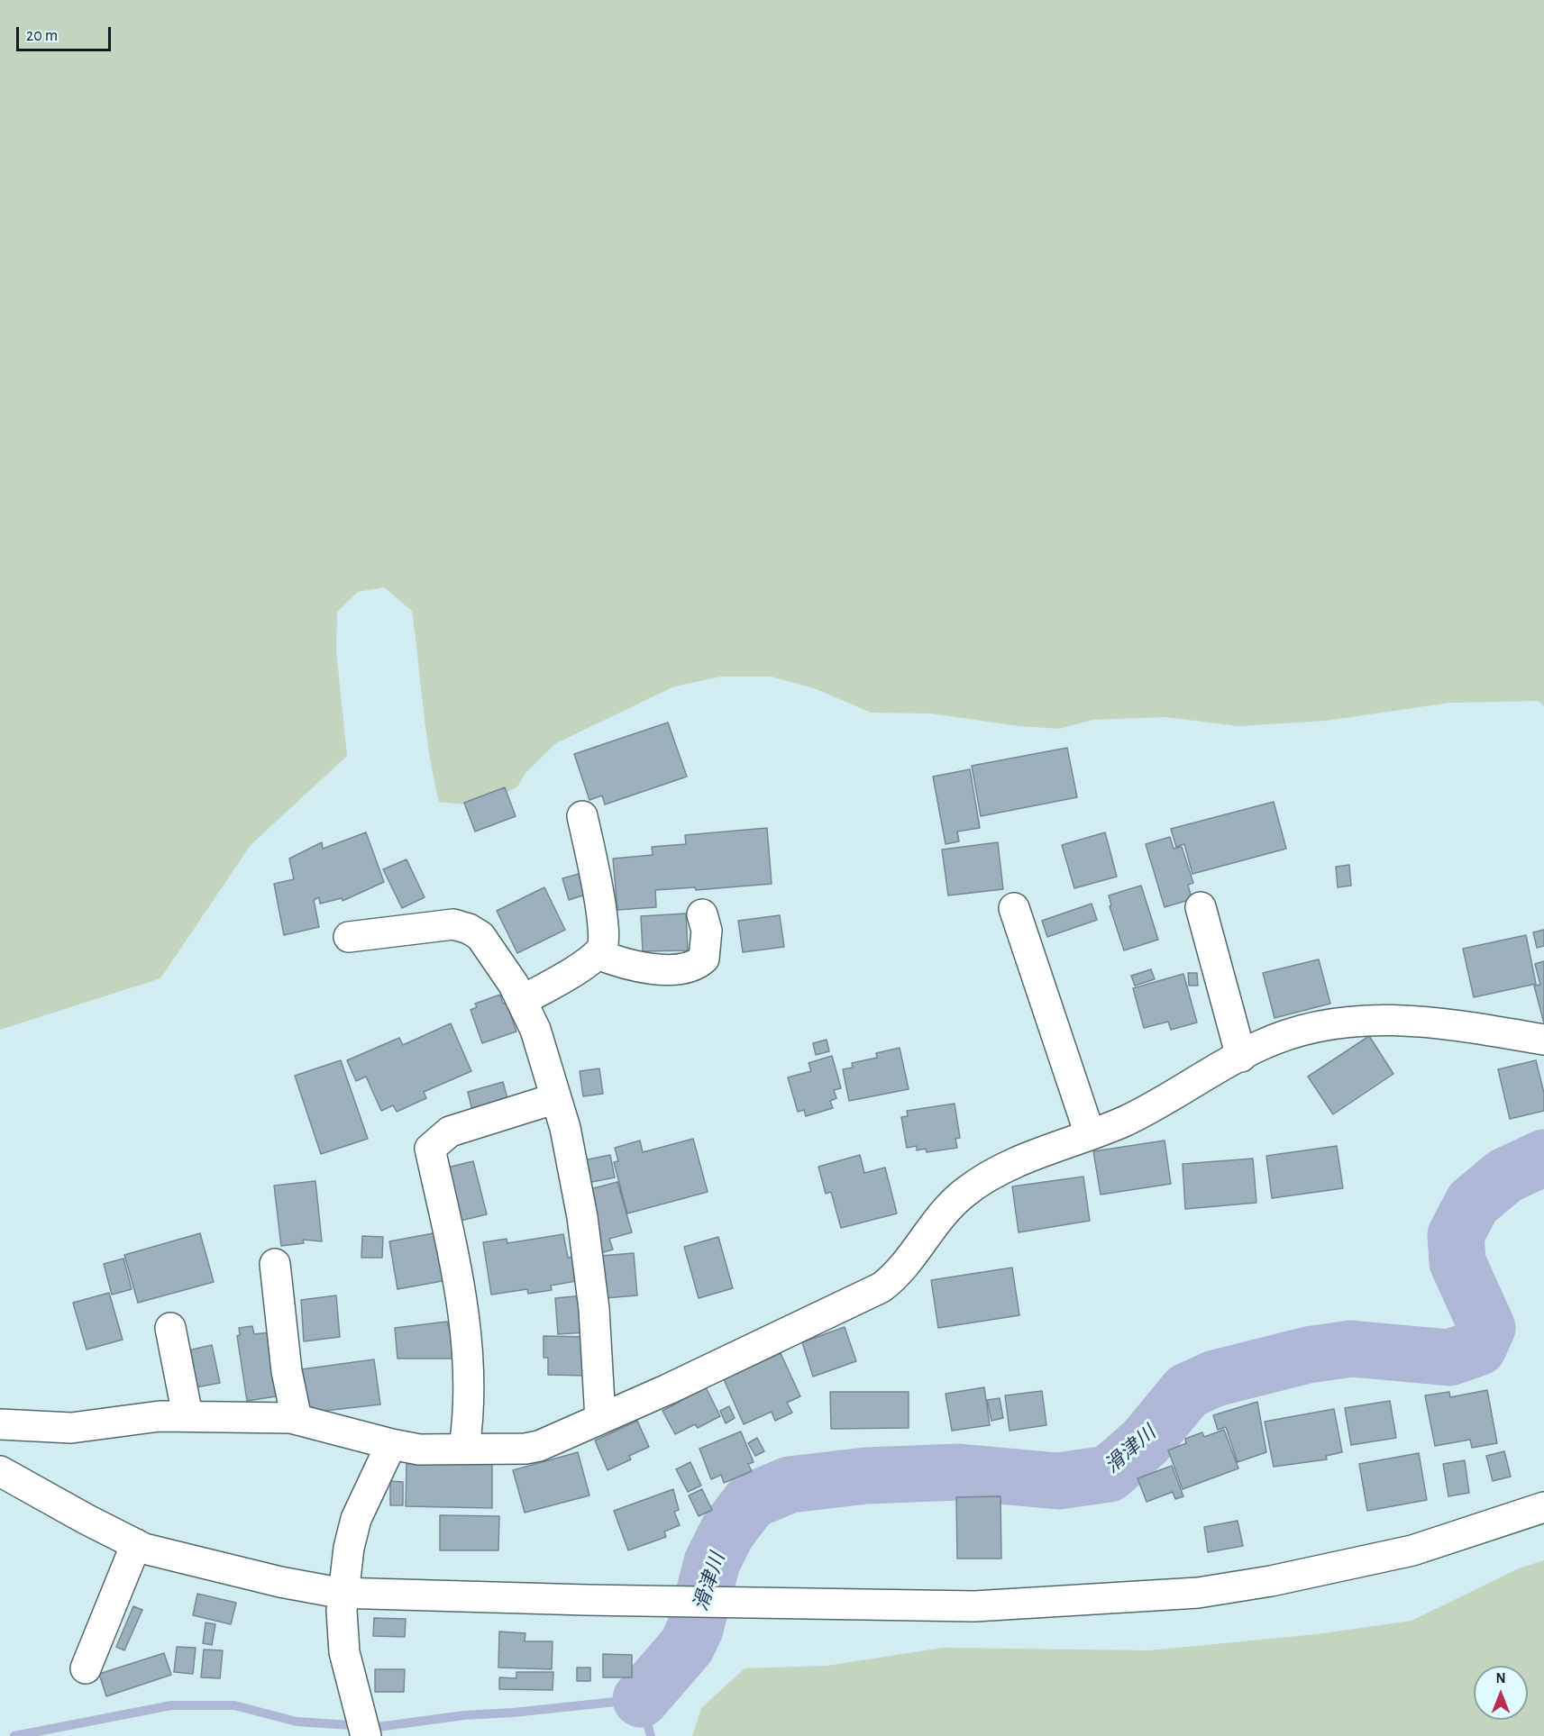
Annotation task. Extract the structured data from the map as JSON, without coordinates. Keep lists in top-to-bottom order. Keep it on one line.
{"water":["滑津川"],"scale_bar":"20 m","north":"top"}
